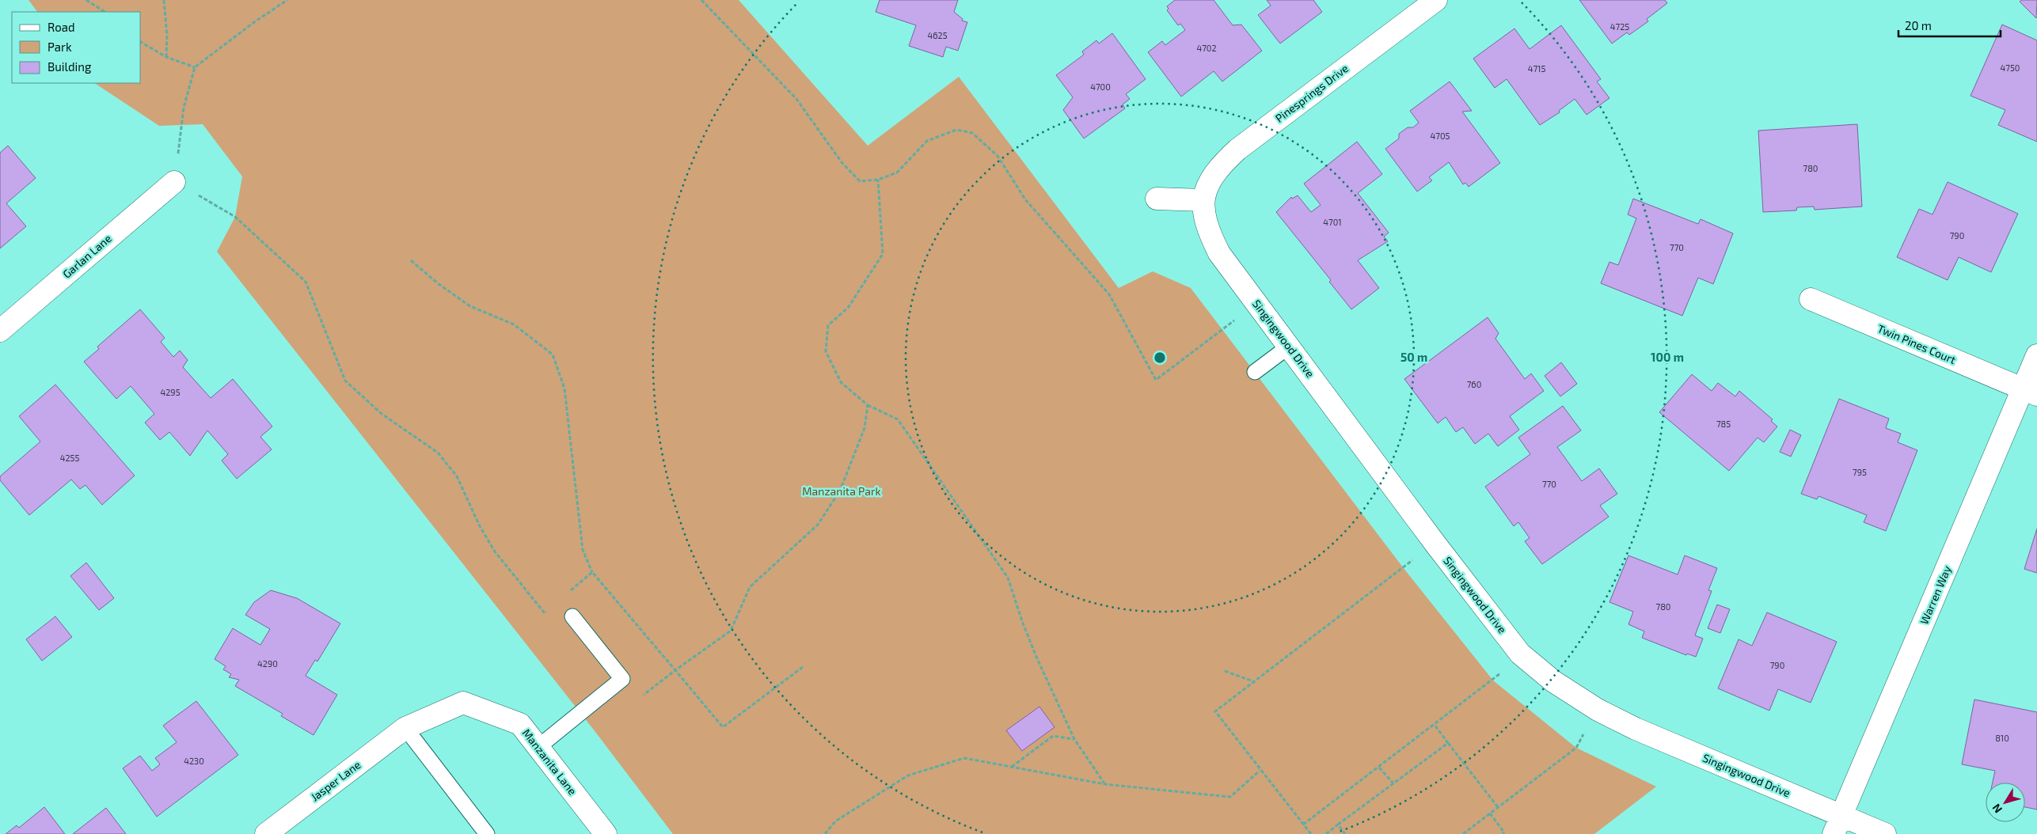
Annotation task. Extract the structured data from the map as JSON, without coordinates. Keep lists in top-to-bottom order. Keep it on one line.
{"streets":{"street":["Pinesprings Drive","Garlan Lane","Singingwood Drive","Twin Pines Court","Warren Way","Manzanita Lane","Jasper Lane"]},"crossings":[["Pinesprings Drive","Singingwood Drive"],["Singingwood Drive","Warren Way"],["Twin Pines Court","Warren Way"],["Manzanita Lane","Jasper Lane"]],"parks":["Manzanita Park"],"house_numbers":["4725","4625","4702","4750","4715","4700","4705","780","4701","790","770","760","4295","785","4255","795","770","780","4290","790","810","4230"],"legend":["Road","Park","Building"],"scale_bar":"20 m","north":"bottom left","rings":["50 m","100 m"]}
